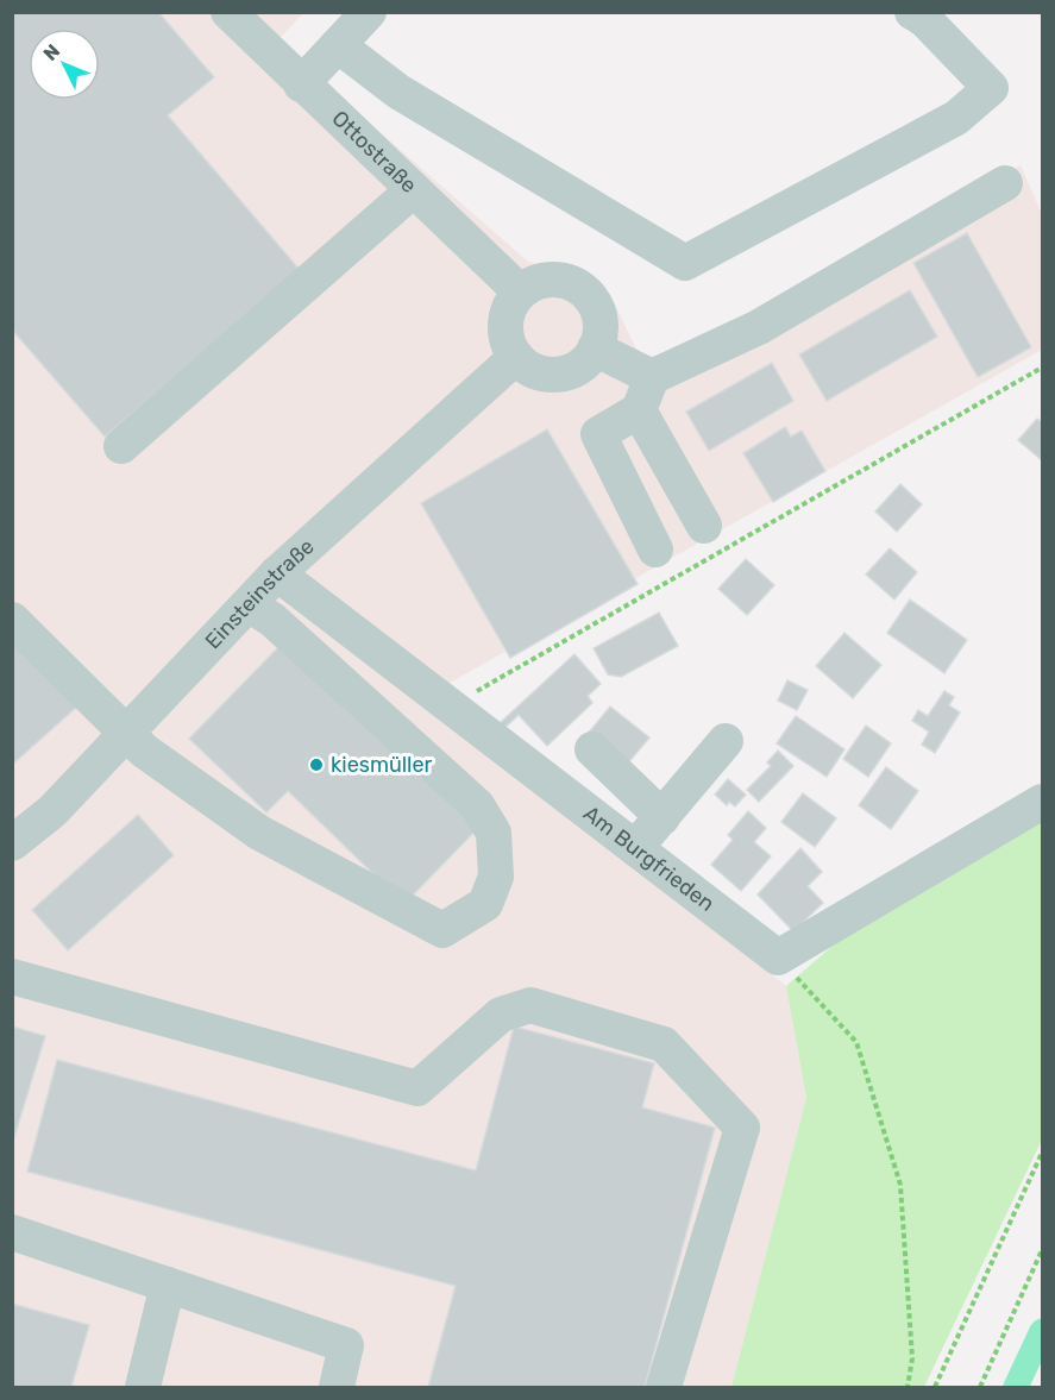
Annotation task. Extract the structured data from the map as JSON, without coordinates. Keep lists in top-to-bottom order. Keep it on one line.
{"streets":{"street":["Ottostraße","Einsteinstraße","Am Burgfrieden"]},"crossings":[["Ottostraße","Einsteinstraße"],["Einsteinstraße","Am Burgfrieden"]],"places":["kiesmüller"],"north":"top left"}
